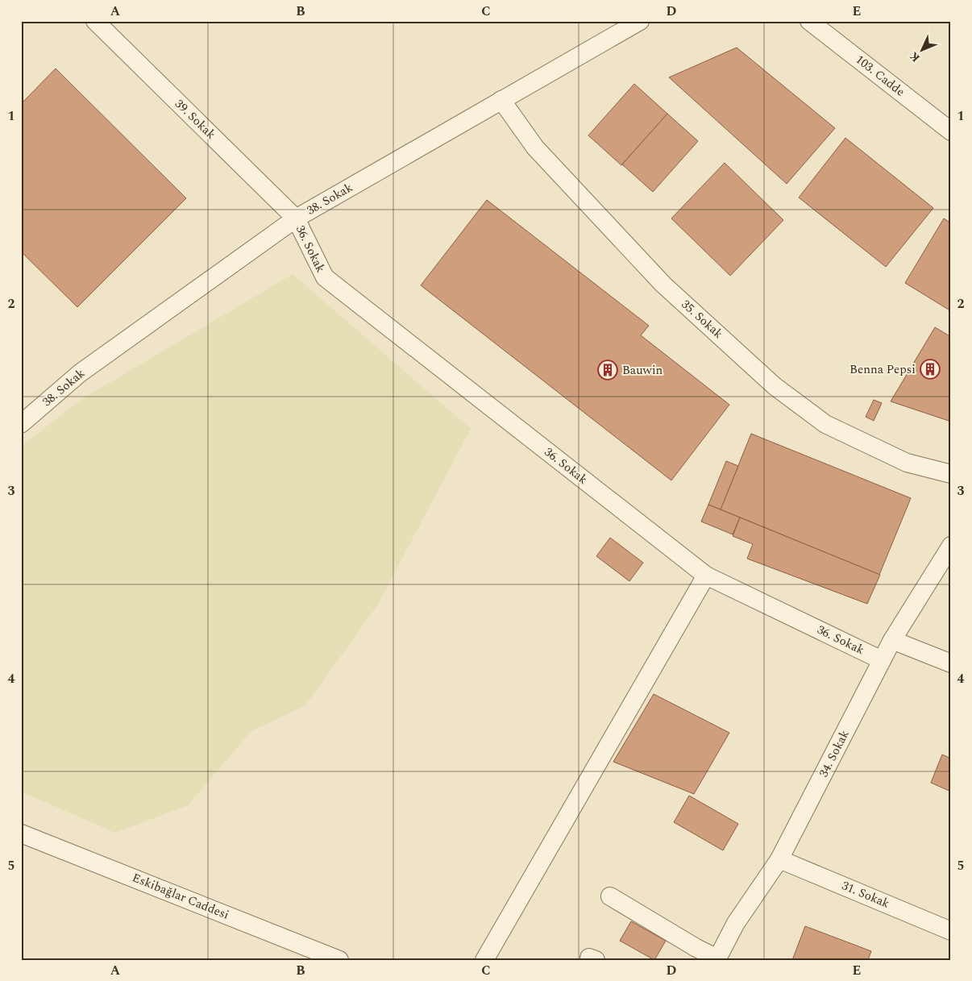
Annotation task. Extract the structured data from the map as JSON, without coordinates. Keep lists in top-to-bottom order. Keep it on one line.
{"streets":{"street":["103. Cadde","39. Sokak","38. Sokak","36. Sokak","35. Sokak","34. Sokak","31. Sokak","Eskibağlar Caddesi"]},"crossings":[["39. Sokak","38. Sokak"],["39. Sokak","36. Sokak"],["38. Sokak","36. Sokak"],["38. Sokak","35. Sokak"],["36. Sokak","34. Sokak"],["34. Sokak","31. Sokak"]],"places":{"building":["Benna Pepsi","Bauwin"]},"north":"bottom left","grid":{"columns":["A","B","C","D","E"],"rows":["1","2","3","4","5"]}}
